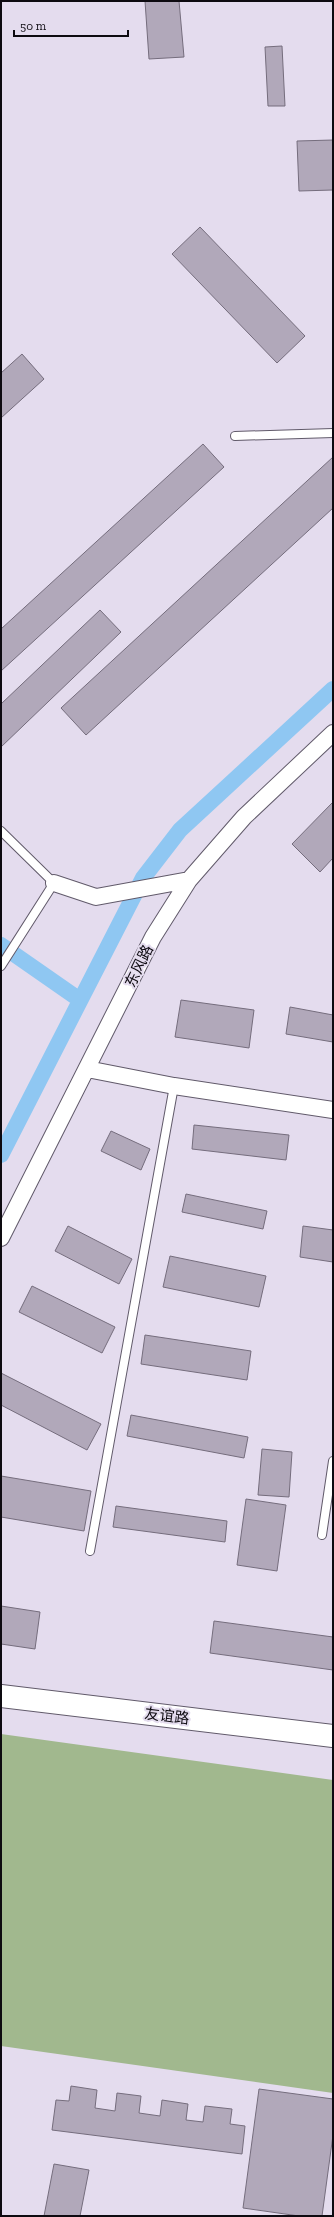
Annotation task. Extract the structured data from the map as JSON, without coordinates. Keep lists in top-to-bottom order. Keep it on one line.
{"streets":{"street":["东风路","友谊路"]},"scale_bar":"50 m"}
